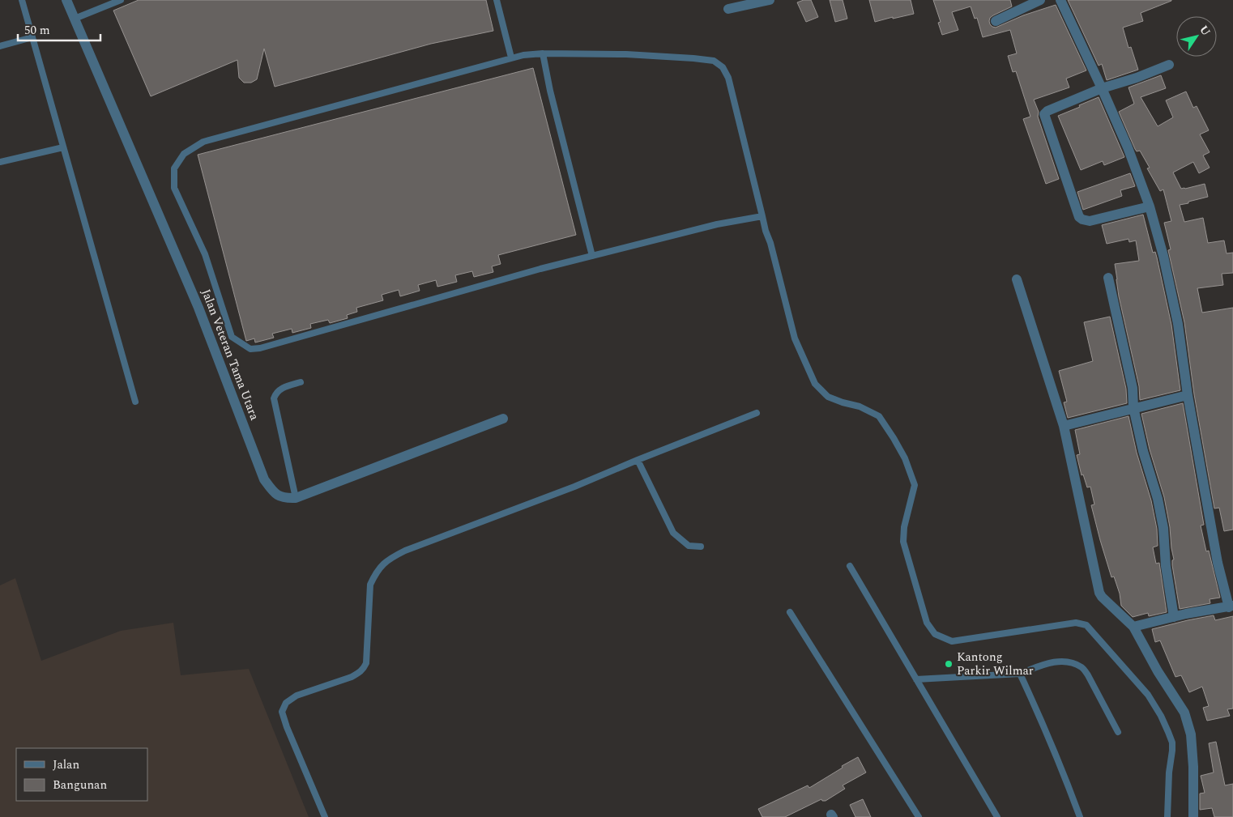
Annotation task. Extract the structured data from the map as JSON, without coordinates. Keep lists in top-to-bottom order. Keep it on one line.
{"streets":{"street":["Jalan Veteran Tama Utara"]},"places":["Kantong Parkir Wilmar"],"legend":["Jalan","Bangunan"],"scale_bar":"50 m","north":"top right"}
